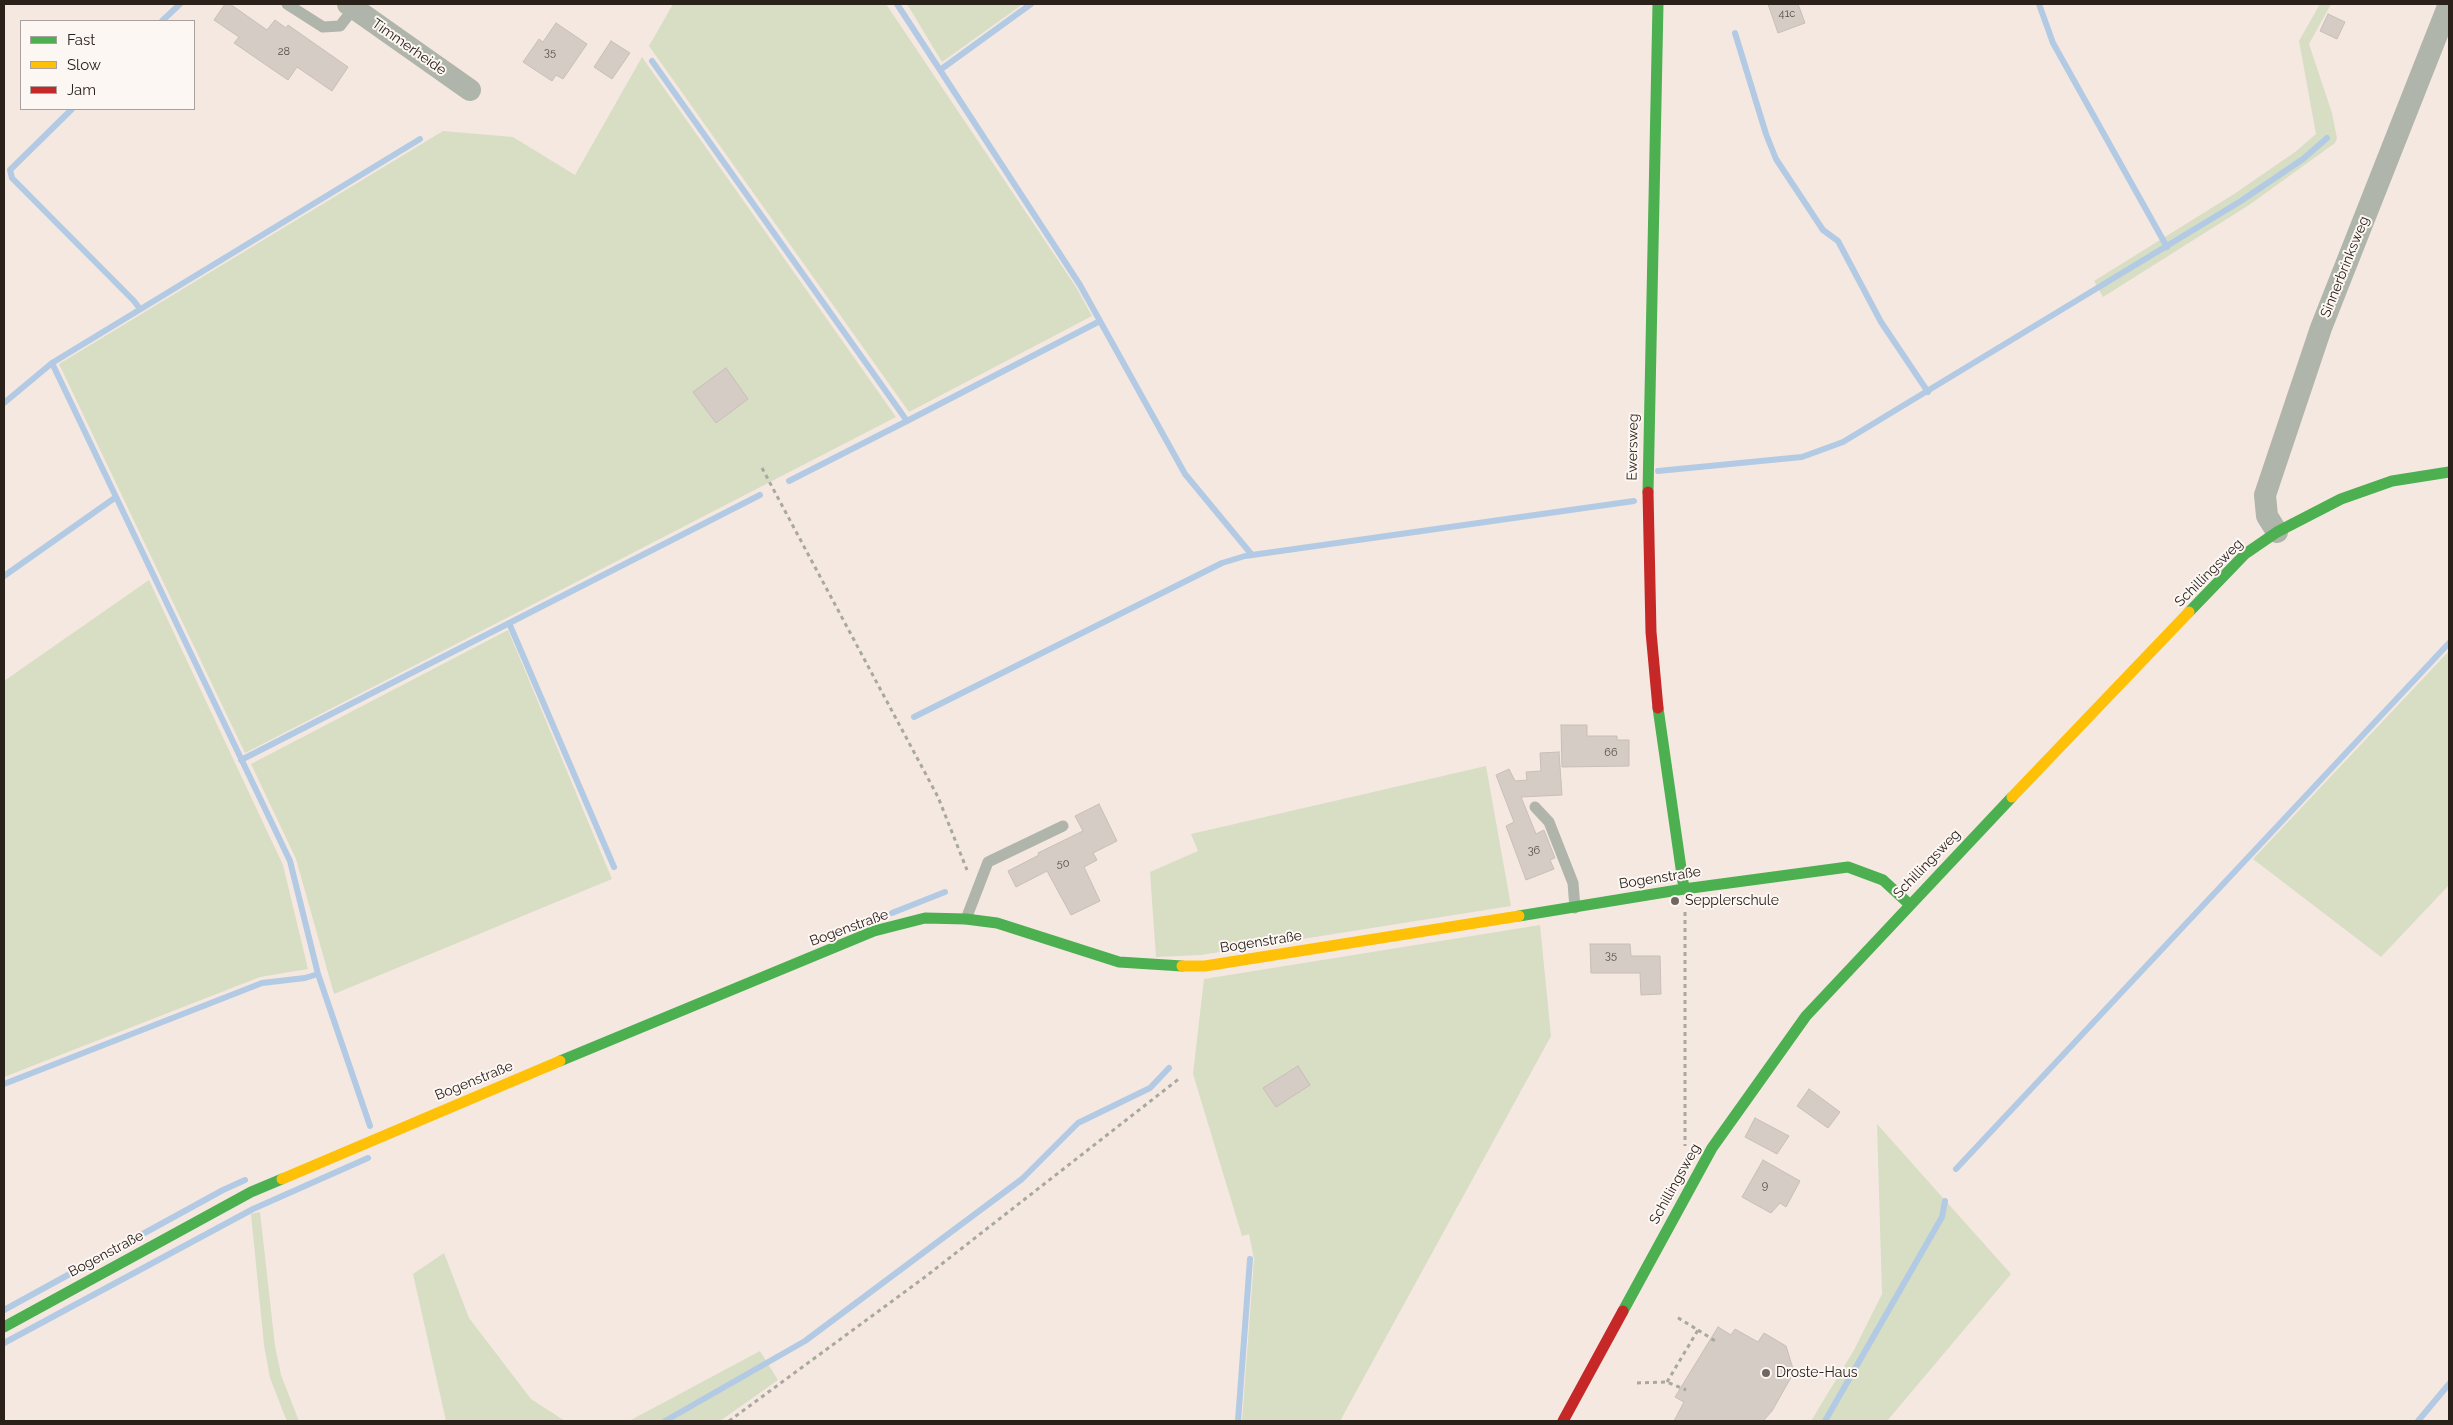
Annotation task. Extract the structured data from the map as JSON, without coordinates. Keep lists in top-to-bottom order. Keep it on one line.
{"streets":{"street":["Timmerheide","Sinnerbrinksweg","Ewersweg","Schillingsweg","Bogenstraße"]},"crossings":[["Sinnerbrinksweg","Schillingsweg"],["Ewersweg","Bogenstraße"],["Schillingsweg","Bogenstraße"]],"places":["Sepplerschule","Droste-Haus"],"house_numbers":["41c","28","35","66","36","50","35","9"],"legend":["Fast","Slow","Jam"]}
